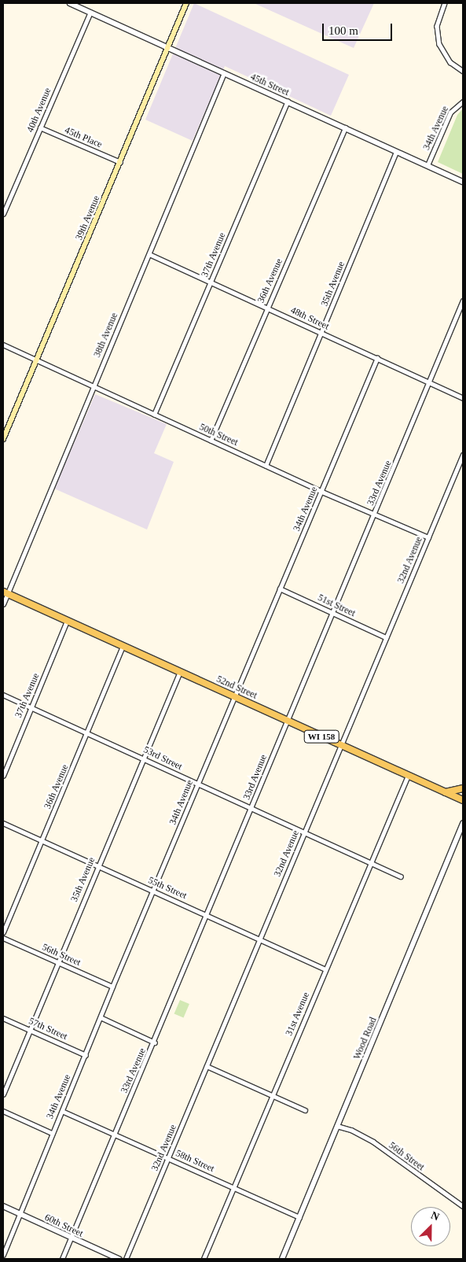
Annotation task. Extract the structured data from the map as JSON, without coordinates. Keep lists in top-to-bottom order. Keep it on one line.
{"streets":{"main road":["39th Avenue","52nd Street","WI 158"],"street":["45th Street","40th Avenue","34th Avenue","45th Place","37th Avenue","36th Avenue","35th Avenue","48th Street","38th Avenue","50th Street","33rd Avenue","32nd Avenue","51st Street","53rd Street","55th Street","56th Street","31st Avenue","57th Street","Wood Road","58th Street","60th Street"]},"crossings":[["45th Street","40th Avenue"],["45th Street","34th Avenue"],["45th Street","39th Avenue"],["45th Street","37th Avenue"],["45th Street","36th Avenue"],["45th Street","35th Avenue"],["45th Street","38th Avenue"],["40th Avenue","45th Place"],["34th Avenue","48th Street"],["34th Avenue","50th Street"],["34th Avenue","51st Street"],["34th Avenue","52nd Street"],["34th Avenue","53rd Street"],["34th Avenue","55th Street"],["34th Avenue","56th Street"],["34th Avenue","57th Street"],["34th Avenue","58th Street"],["34th Avenue","60th Street"],["45th Place","39th Avenue"],["39th Avenue","50th Street"],["37th Avenue","48th Street"],["37th Avenue","50th Street"],["37th Avenue","52nd Street"],["37th Avenue","53rd Street"],["36th Avenue","48th Street"],["36th Avenue","50th Street"],["36th Avenue","52nd Street"],["36th Avenue","53rd Street"],["36th Avenue","55th Street"],["35th Avenue","48th Street"],["35th Avenue","50th Street"],["35th Avenue","52nd Street"],["35th Avenue","53rd Street"],["35th Avenue","55th Street"],["35th Avenue","56th Street"],["35th Avenue","57th Street"],["48th Street","38th Avenue"],["48th Street","33rd Avenue"],["38th Avenue","50th Street"],["38th Avenue","52nd Street"],["50th Street","33rd Avenue"],["50th Street","32nd Avenue"],["33rd Avenue","51st Street"],["33rd Avenue","52nd Street"],["33rd Avenue","53rd Street"],["33rd Avenue","55th Street"],["33rd Avenue","58th Street"],["33rd Avenue","60th Street"],["32nd Avenue","51st Street"],["32nd Avenue","52nd Street"],["32nd Avenue","53rd Street"],["32nd Avenue","55th Street"],["32nd Avenue","58th Street"],["52nd Street","31st Avenue"],["53rd Street","31st Avenue"],["55th Street","31st Avenue"],["56th Street","Wood Road"],["31st Avenue","58th Street"],["Wood Road","58th Street"]],"scale_bar":"100 m","north":"top right"}
